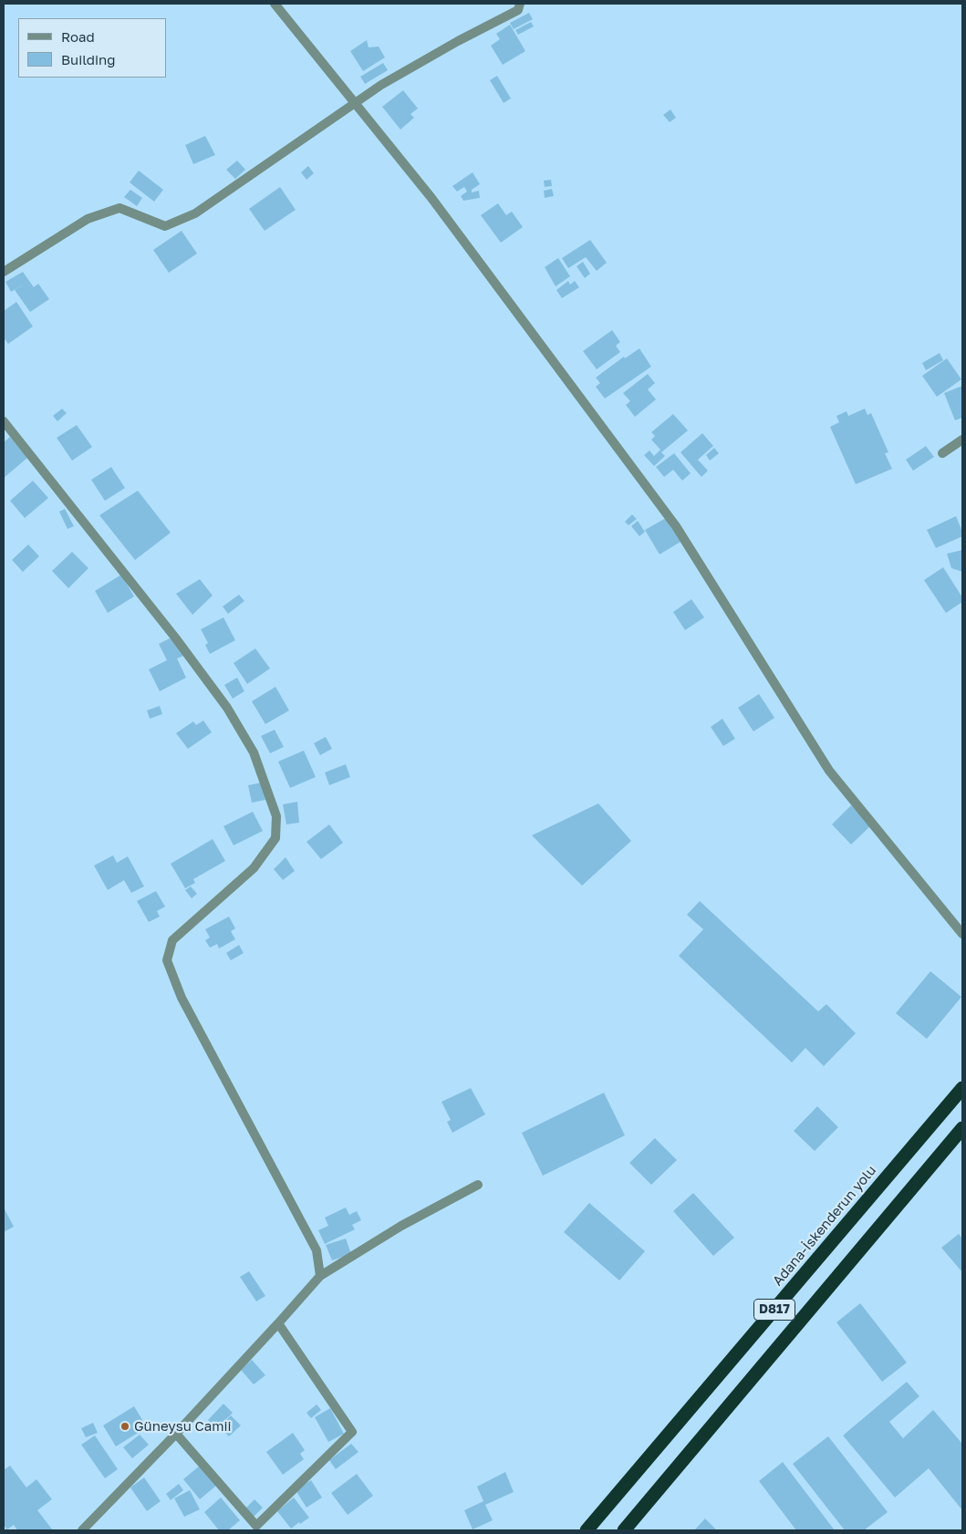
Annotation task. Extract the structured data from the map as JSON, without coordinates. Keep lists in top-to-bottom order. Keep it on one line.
{"streets":{"highway":["Adana-İskenderun yolu","D817"]},"places":["Güneysu Camii"],"legend":["Road","Building"]}
